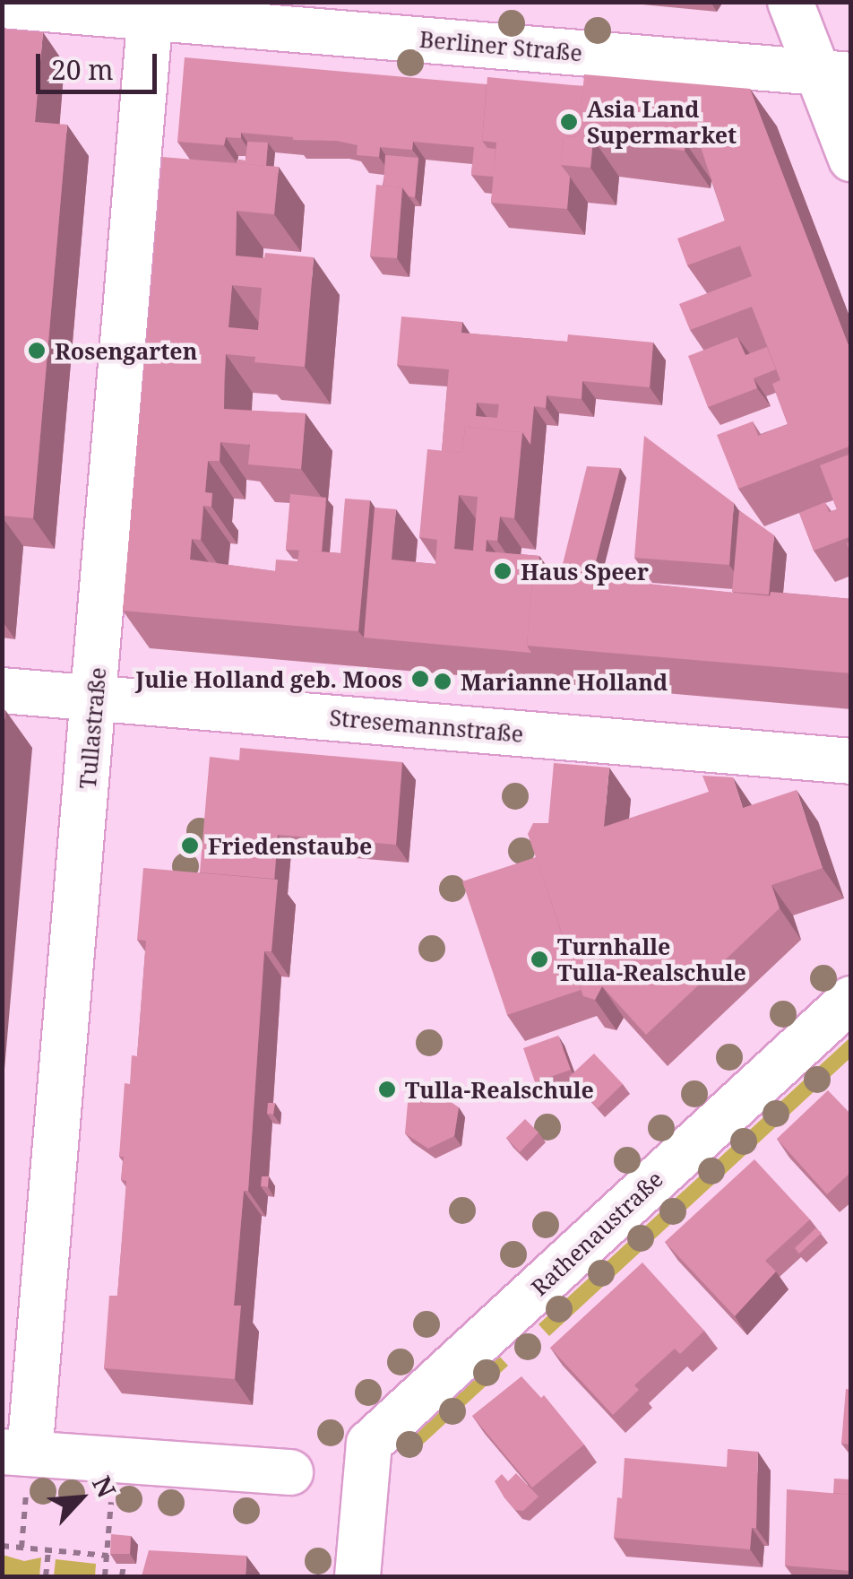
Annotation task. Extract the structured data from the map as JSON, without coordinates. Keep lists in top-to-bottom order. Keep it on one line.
{"streets":{"street":["Berliner Straße","Stresemannstraße","Tullastraße","Rathenaustraße"]},"crossings":[["Berliner Straße","Tullastraße"],["Stresemannstraße","Tullastraße"]],"places":["Asia Land Supermarket","Rosengarten","Haus Speer","Julie Holland geb. Moos","Marianne Holland","Friedenstaube","Turnhalle Tulla-Realschule","Tulla-Realschule"],"scale_bar":"20 m","north":"top right"}
